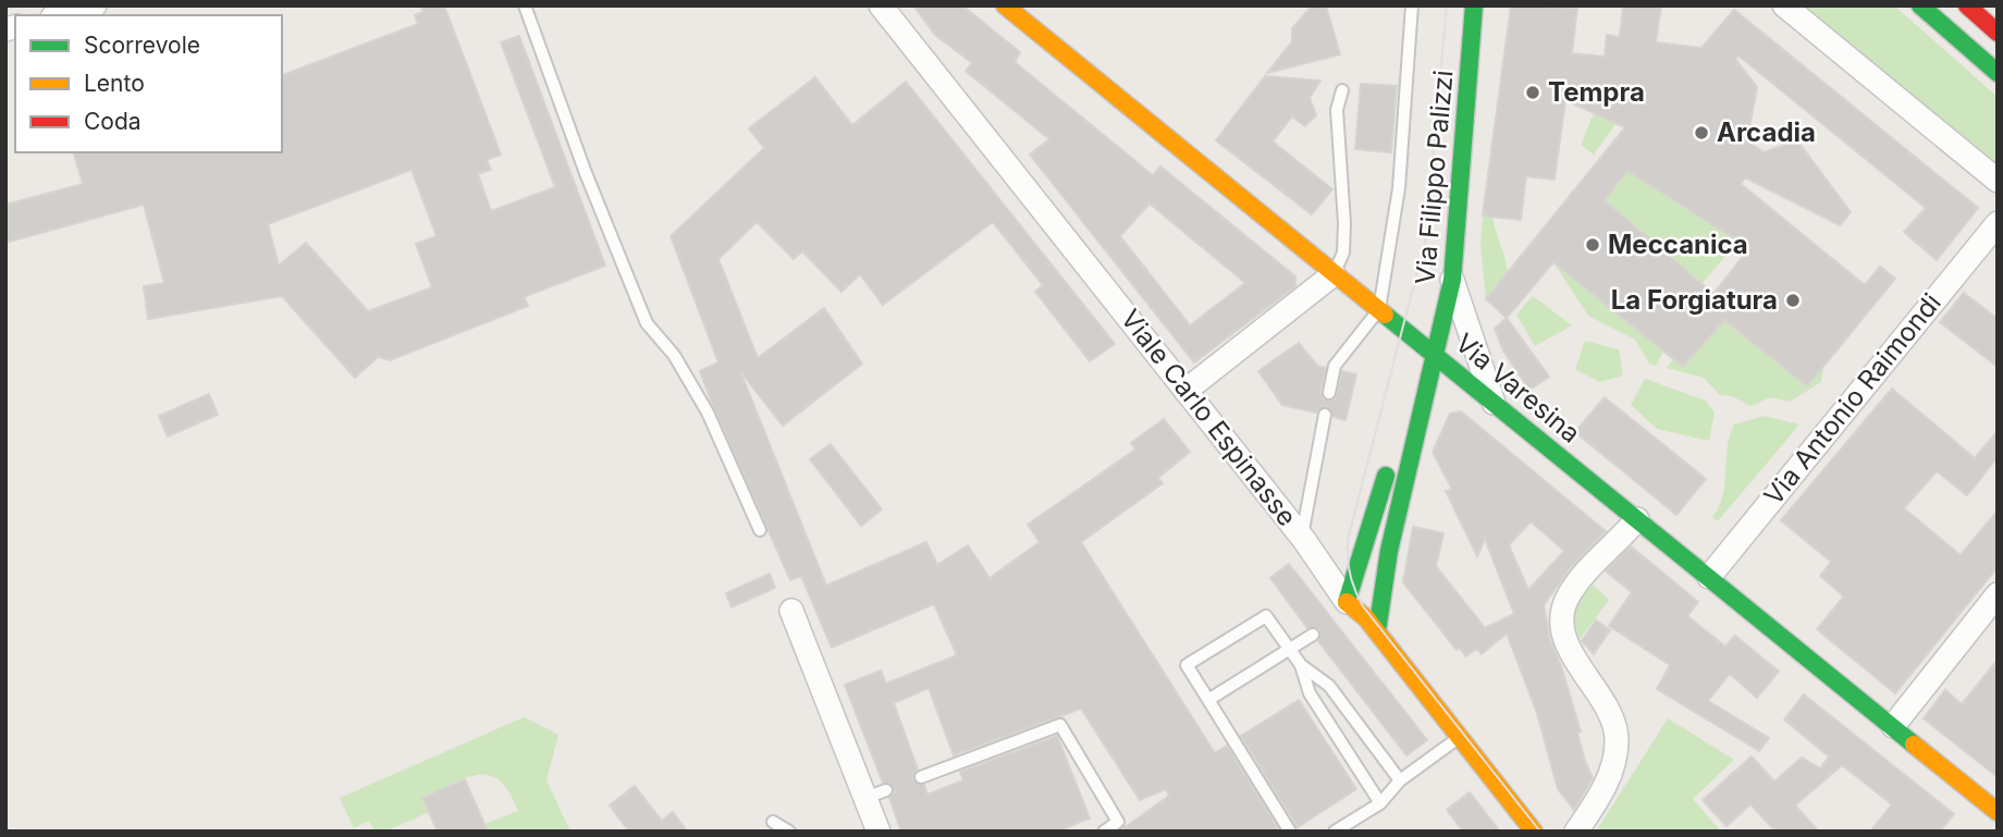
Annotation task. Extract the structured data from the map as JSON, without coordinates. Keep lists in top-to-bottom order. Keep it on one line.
{"streets":{"street":["Via Filippo Palizzi","Via Varesina","Via Antonio Raimondi","Viale Carlo Espinasse"]},"crossings":[["Via Filippo Palizzi","Via Varesina"],["Via Filippo Palizzi","Viale Carlo Espinasse"],["Via Varesina","Via Antonio Raimondi"]],"places":["Tempra","Arcadia","Meccanica","La Forgiatura"],"legend":["Scorrevole","Lento","Coda"]}
